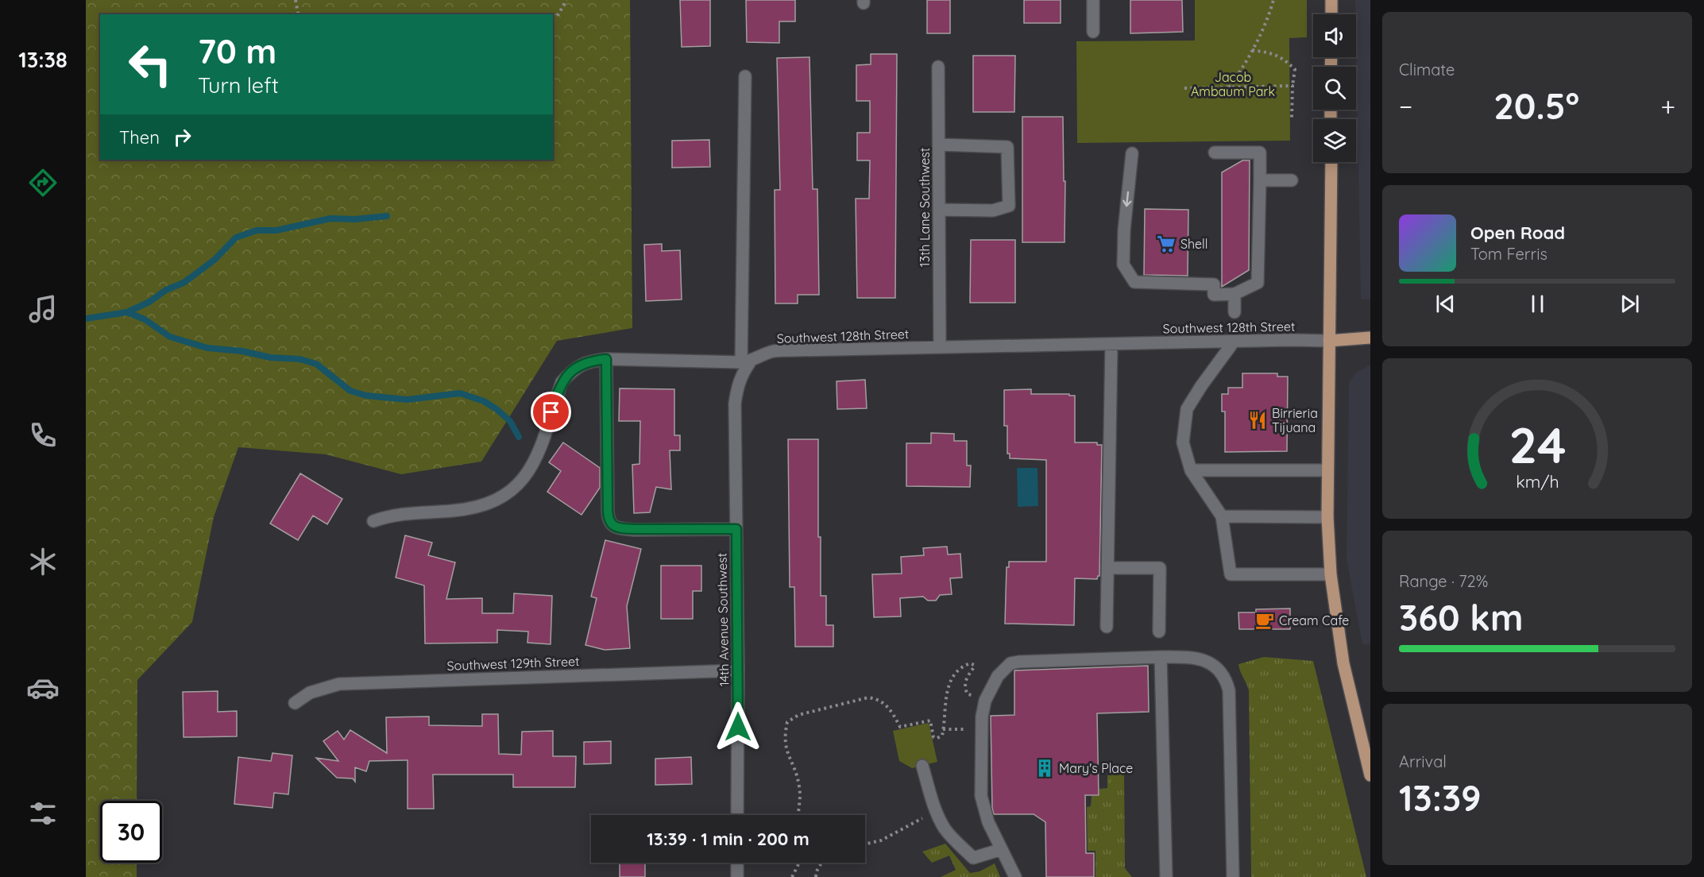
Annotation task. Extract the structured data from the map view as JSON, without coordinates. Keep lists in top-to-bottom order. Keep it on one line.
{"streets":{"main road":["Southwest 128th Street"],"street":["13th Lane Southwest","14th Avenue Southwest","Southwest 129th Street"]},"crossings":[["13th Lane Southwest","Southwest 128th Street"],["Southwest 128th Street","14th Avenue Southwest"],["14th Avenue Southwest","Southwest 129th Street"]],"parks":["Jacob Ambaum Park"],"places":{"supermarket":["Shell"],"restaurant":["Birrieria Tijuana"],"cafe":["Cream Cafe"],"building":["Mary's Place"]},"page":{"tabs":"13:38","tile":["Climate",["Range · 72%","360 km"],["Arrival","13:39"]],"turn":["70 m","Turn left"],"heat":["−","20.5°","+"],"then":"Then","song":["Open Road","Tom Ferris"],"limit":"30","trip":"13:39 · 1 min · 200 m","gauge":["24","km/h"]}}
